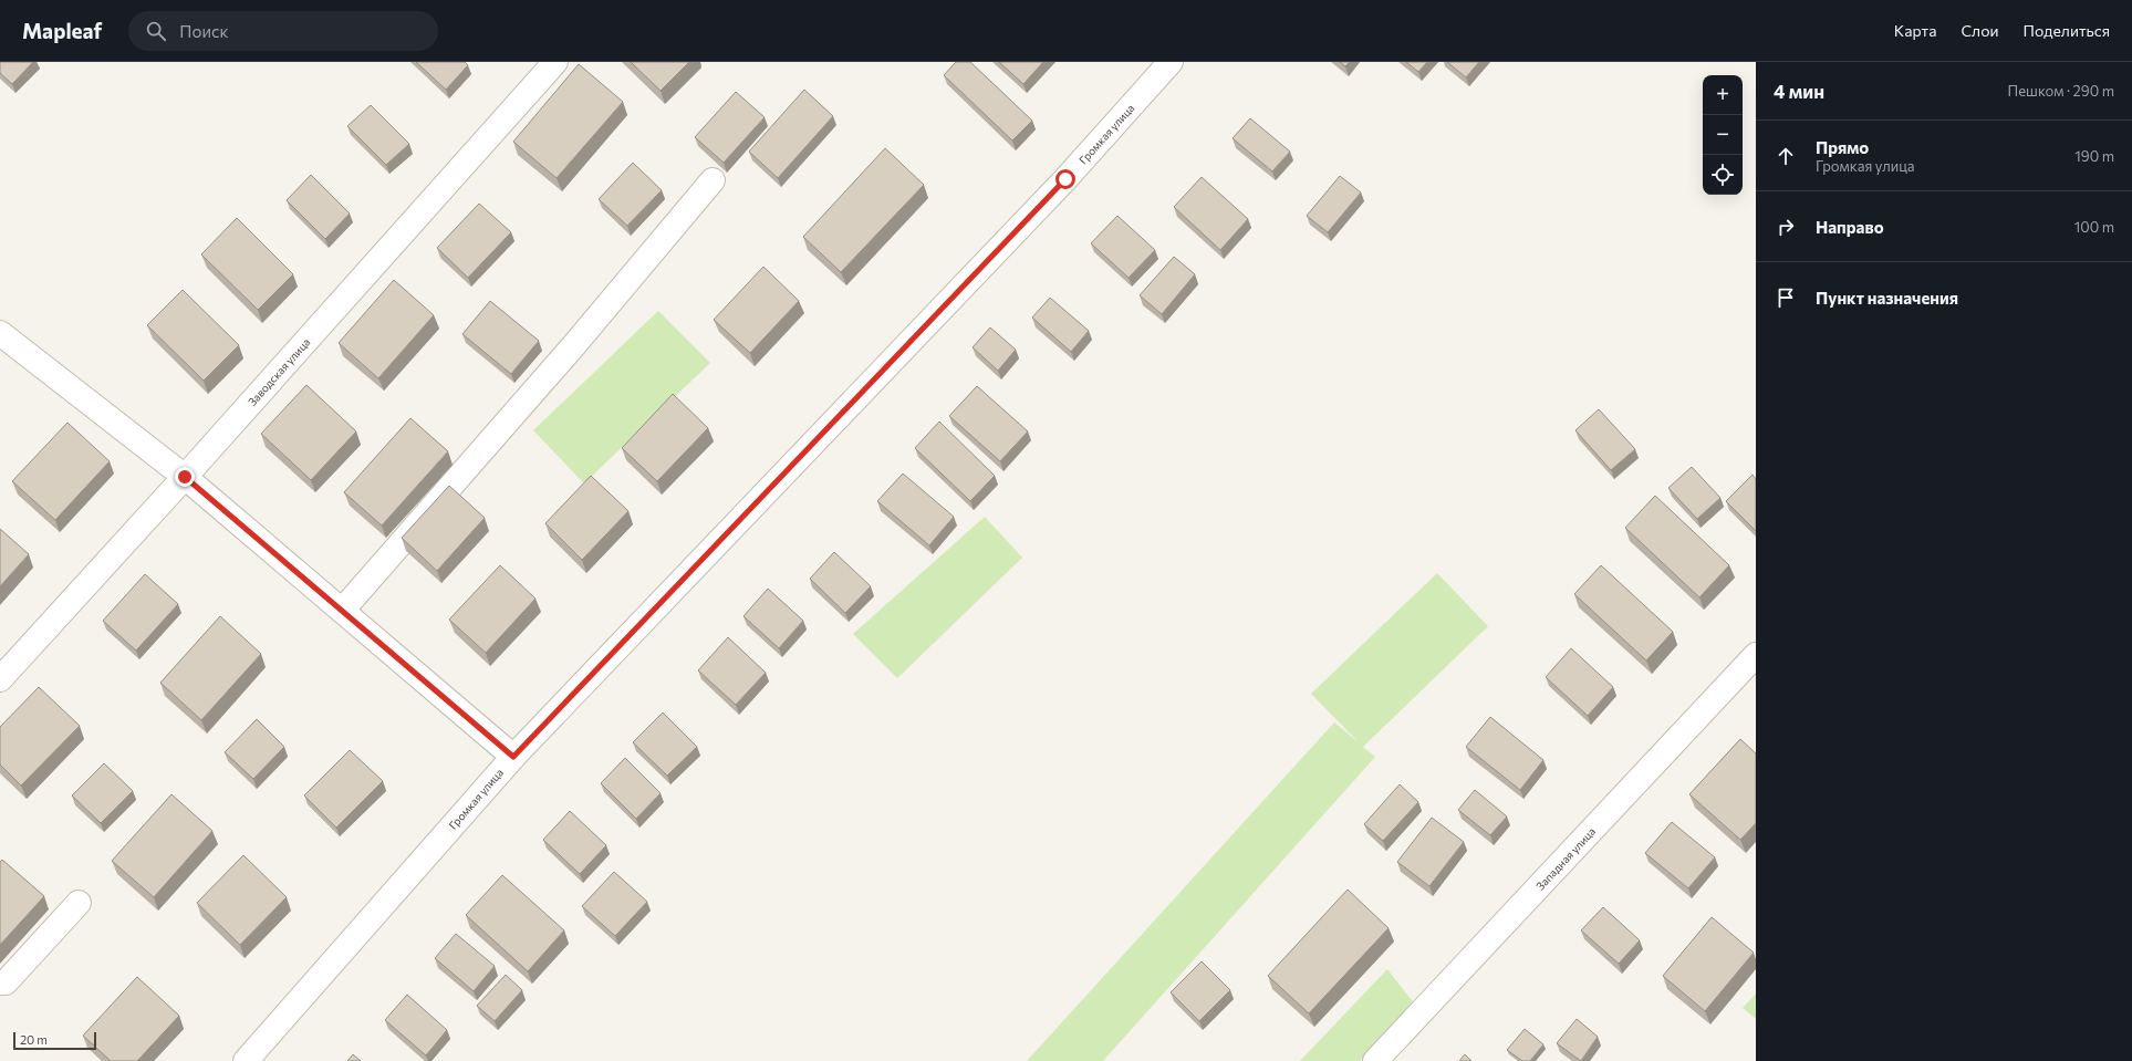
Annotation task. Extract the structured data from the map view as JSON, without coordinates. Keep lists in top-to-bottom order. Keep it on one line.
{"streets":{"street":["Громкая улица","Заводская улица","Западная улица"]},"scale_bar":"20 m","page":{"header":"Mapleaf","search":"Поиск","nav":["Карта","Слои","Поделиться"],"heading":["4 мин","Пешком · 290 m"],"map_buttons":["+","−"],"list":[["Прямо","Громкая улица","190 m"],["Направо","100 m"],"Пункт назначения"],"scale":"20 m"}}
